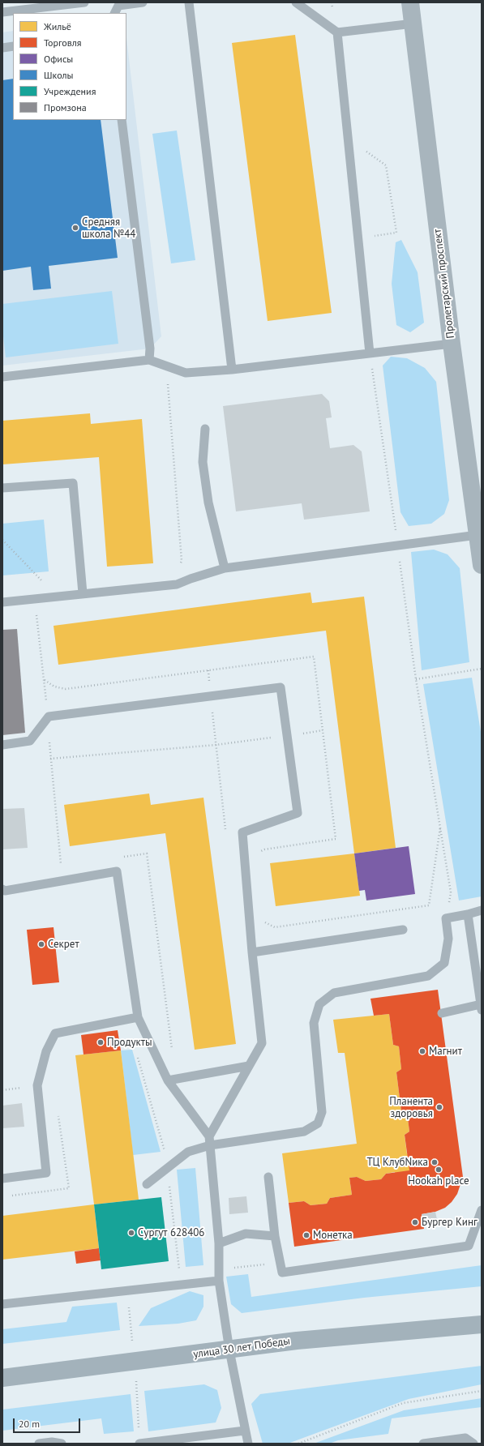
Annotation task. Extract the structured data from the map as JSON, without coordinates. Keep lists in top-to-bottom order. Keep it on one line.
{"streets":{"main road":["Пролетарский проспект","улица 30 лет Победы"]},"places":["Средняя школа №44","Секрет","Продукты","Магнит","Планента здоровья","ТЦ КлубNика","Hookah place","Бургер Кинг","Сургут 628406","Монетка"],"legend":["Жильё","Торговля","Офисы","Школы","Учреждения","Промзона"],"scale_bar":"20 m"}
